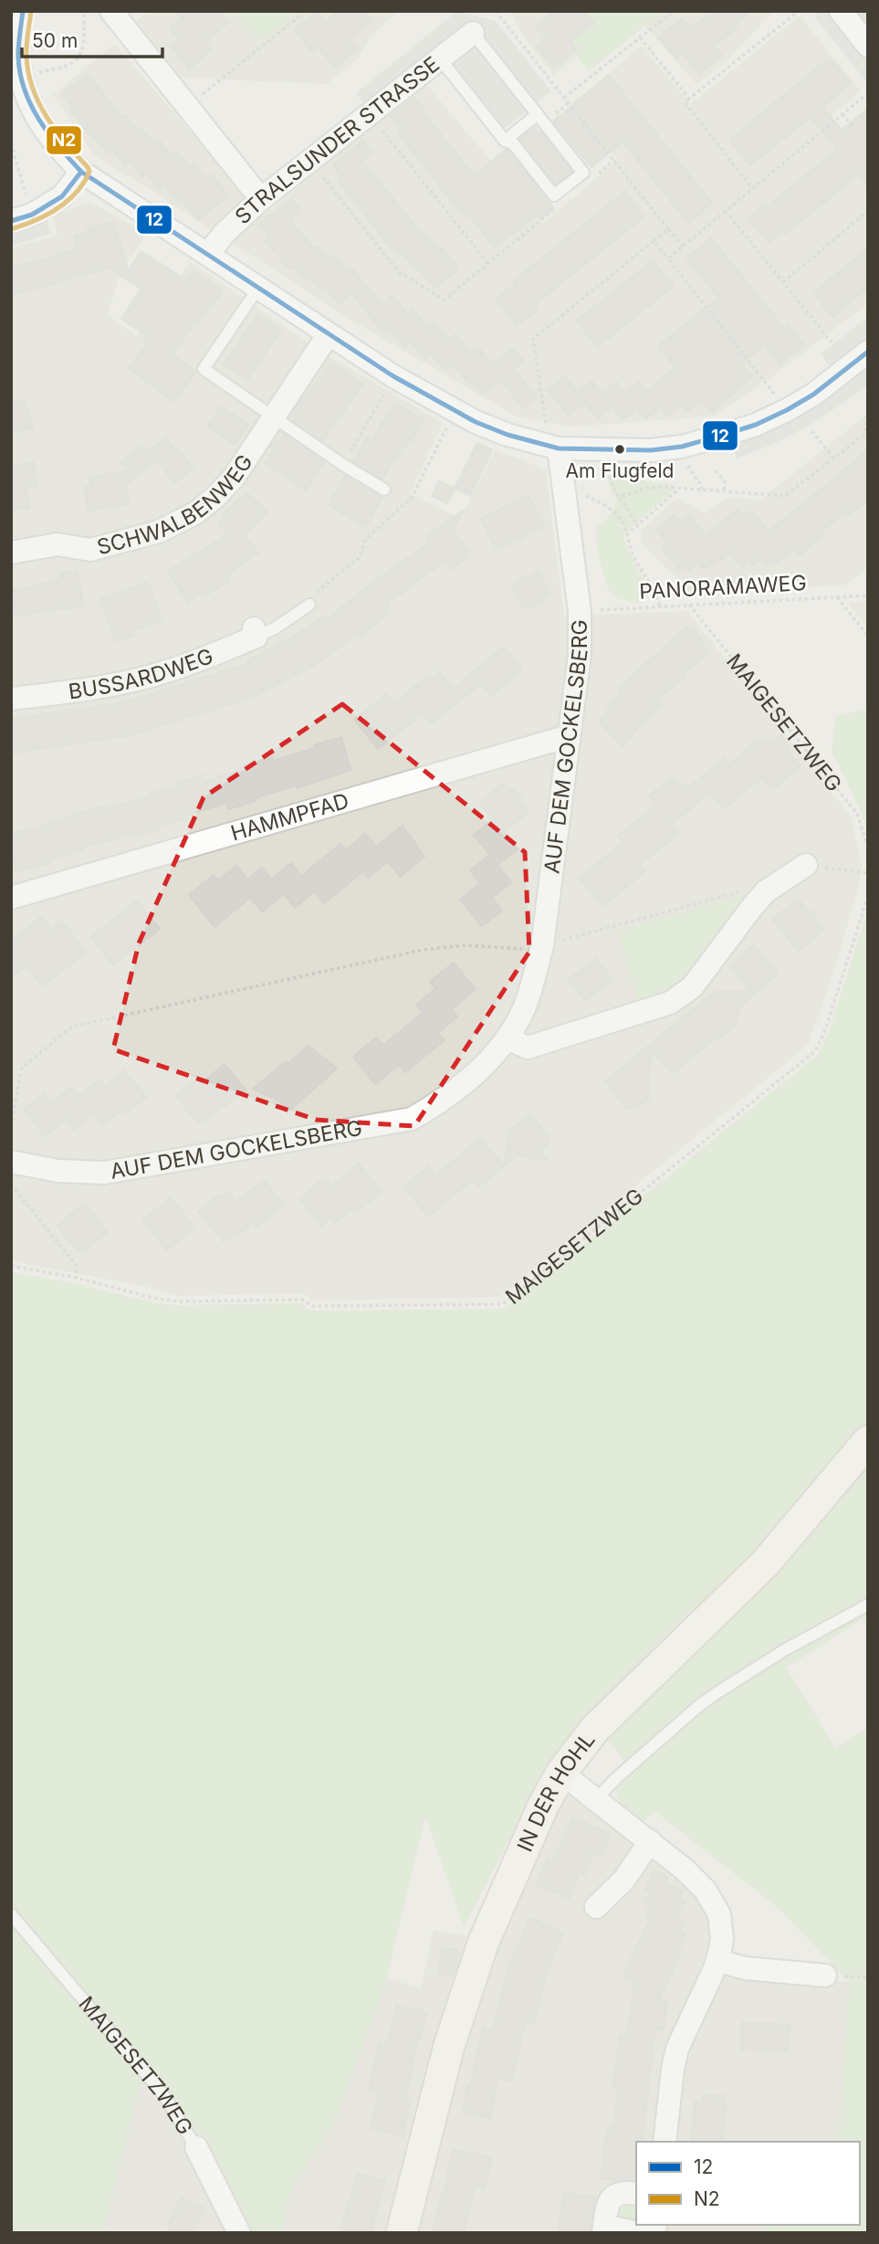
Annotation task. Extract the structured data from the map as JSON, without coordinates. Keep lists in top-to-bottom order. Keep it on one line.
{"streets":{"street":["STRALSUNDER STRASSE","SCHWALBENWEG","BUSSARDWEG","MAIGESETZWEG","AUF DEM GOCKELSBERG","HAMMPFAD","IN DER HOHL"],"path":["PANORAMAWEG"]},"crossings":[["PANORAMAWEG","MAIGESETZWEG"],["PANORAMAWEG","AUF DEM GOCKELSBERG"],["AUF DEM GOCKELSBERG","HAMMPFAD"]],"places":["Am Flugfeld"],"lines":["transit line 12","transit line N2"],"legend":["12","N2"],"scale_bar":"50 m"}
